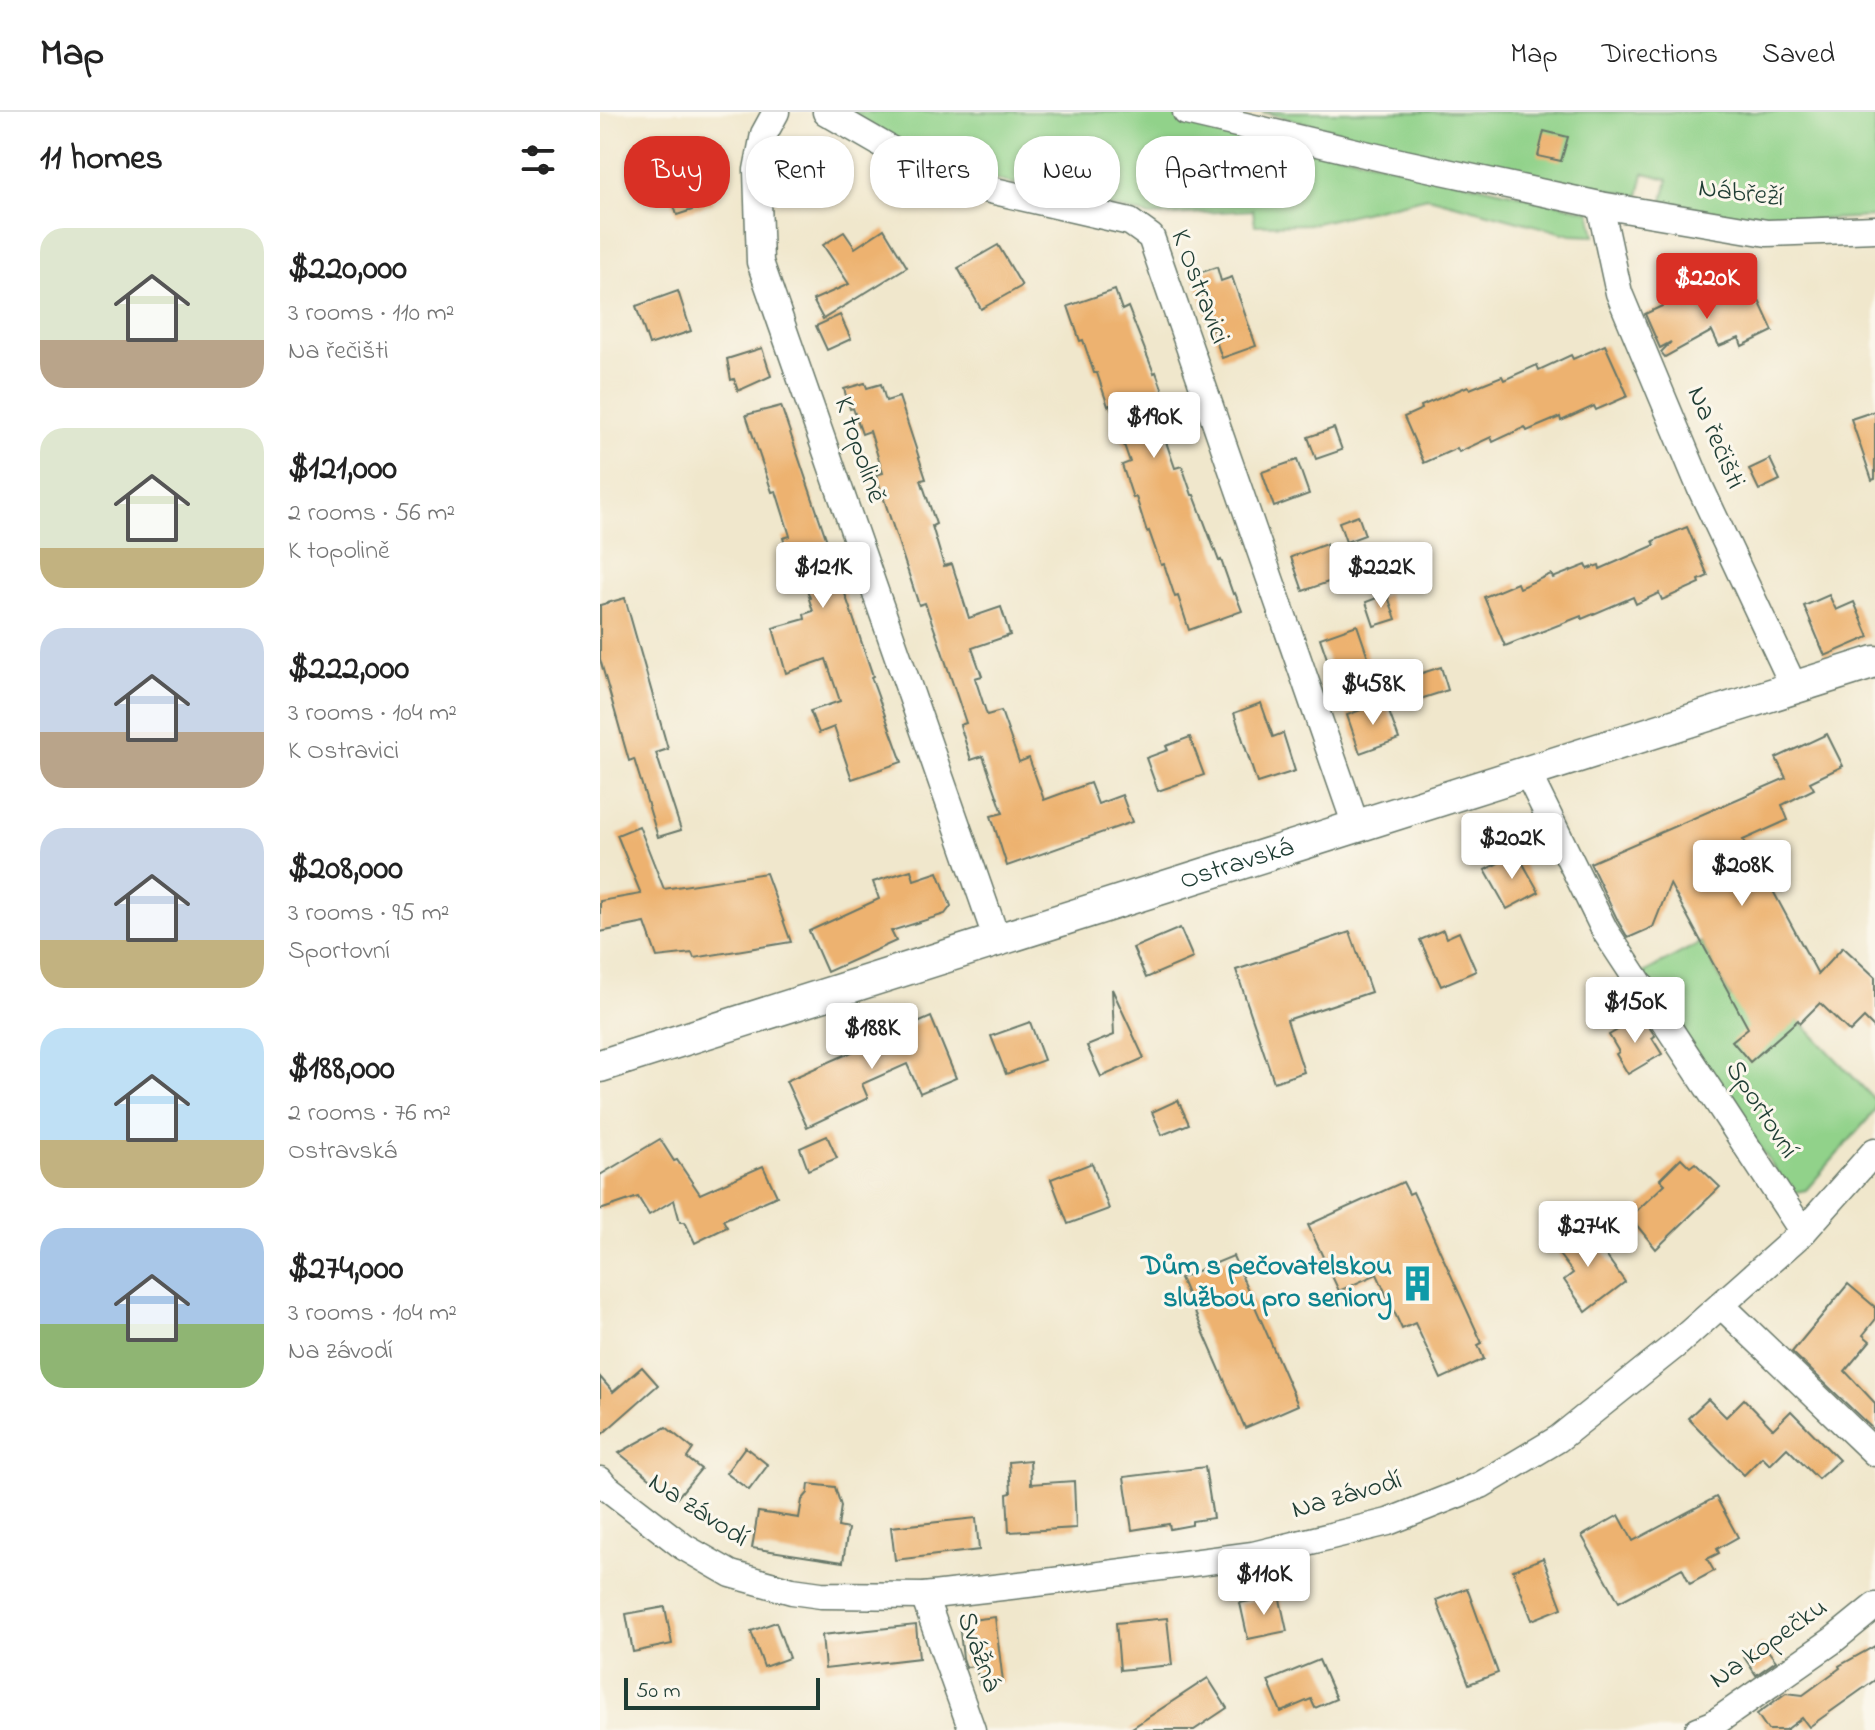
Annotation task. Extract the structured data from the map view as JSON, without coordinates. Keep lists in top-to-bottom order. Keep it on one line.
{"streets":{"street":["Nábřeží","K Ostravici","Na řečišti","K topolině","Ostravská","Sportovní","Na závodí","Na kopečku","Svážná"]},"crossings":[["Nábřeží","Na řečišti"],["K Ostravici","Ostravská"],["Na řečišti","Ostravská"],["K topolině","Ostravská"],["Ostravská","Sportovní"],["Sportovní","Na závodí"],["Na závodí","Svážná"]],"places":{"building":["Dům s pečovatelskou službou pro seniory"]},"scale_bar":"50 m","page":{"header":"Map","nav":["Map","Directions","Saved"],"heading":"11 homes","chip":["Buy","Rent","Filters","New","Apartment"],"list":[{"name":"$220,000","note":"3 rooms · 110 m² · Na řečišti"},{"name":"$121,000","note":"2 rooms · 56 m² · K topolině"},{"name":"$222,000","note":"3 rooms · 104 m² · K Ostravici"},{"name":"$208,000","note":"3 rooms · 95 m² · Sportovní"},{"name":"$188,000","note":"2 rooms · 76 m² · Ostravská"},{"name":"$274,000","note":"3 rooms · 104 m² · Na závodí"}],"price":["$220K","$190K","$121K","$222K","$458K","$202K","$208K","$150K","$188K","$274K","$110K"],"scale":"50 m"}}
